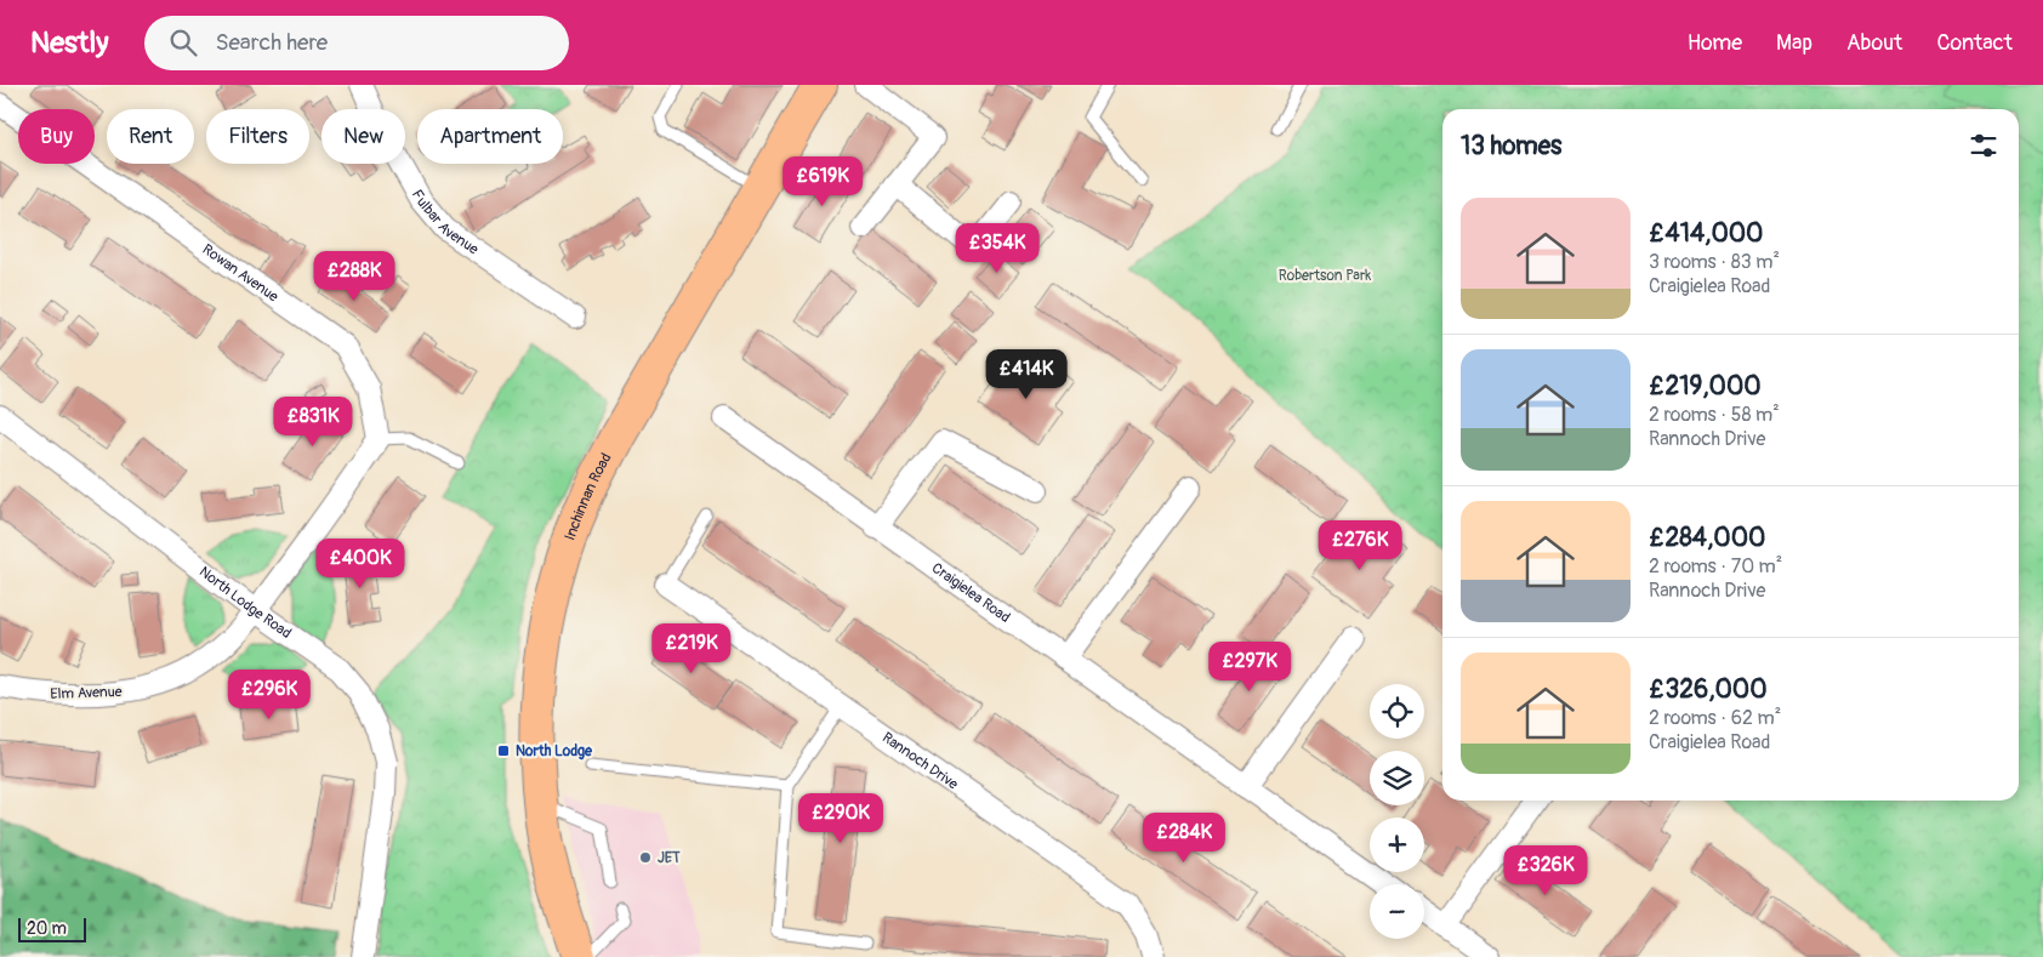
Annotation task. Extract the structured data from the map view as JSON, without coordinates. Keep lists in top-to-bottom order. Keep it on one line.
{"streets":{"main road":["Inchinnan Road"],"street":["Fulbar Avenue","Rowan Avenue","Craigielea Road","North Lodge Road","Elm Avenue","Rannoch Drive"]},"crossings":[["North Lodge Road","Elm Avenue"]],"parks":["Robertson Park"],"places":{"transit":["North Lodge"],"other":["JET"]},"scale_bar":"20 m","page":{"header":"Nestly","search":"Search here","nav":["Home","Map","About","Contact"],"chip":["Buy","Rent","Filters","New","Apartment"],"heading":"13 homes","price":["£619K","£354K","£288K","£414K","£831K","£276K","£400K","£219K","£297K","£296K","£290K","£284K","£326K"],"list":[{"name":"£414,000","note":"3 rooms · 83 m² · Craigielea Road"},{"name":"£219,000","note":"2 rooms · 58 m² · Rannoch Drive"},{"name":"£284,000","note":"2 rooms · 70 m² · Rannoch Drive"},{"name":"£326,000","note":"2 rooms · 62 m² · Craigielea Road"}],"map_buttons":["+","−"],"scale":"20 m"}}
